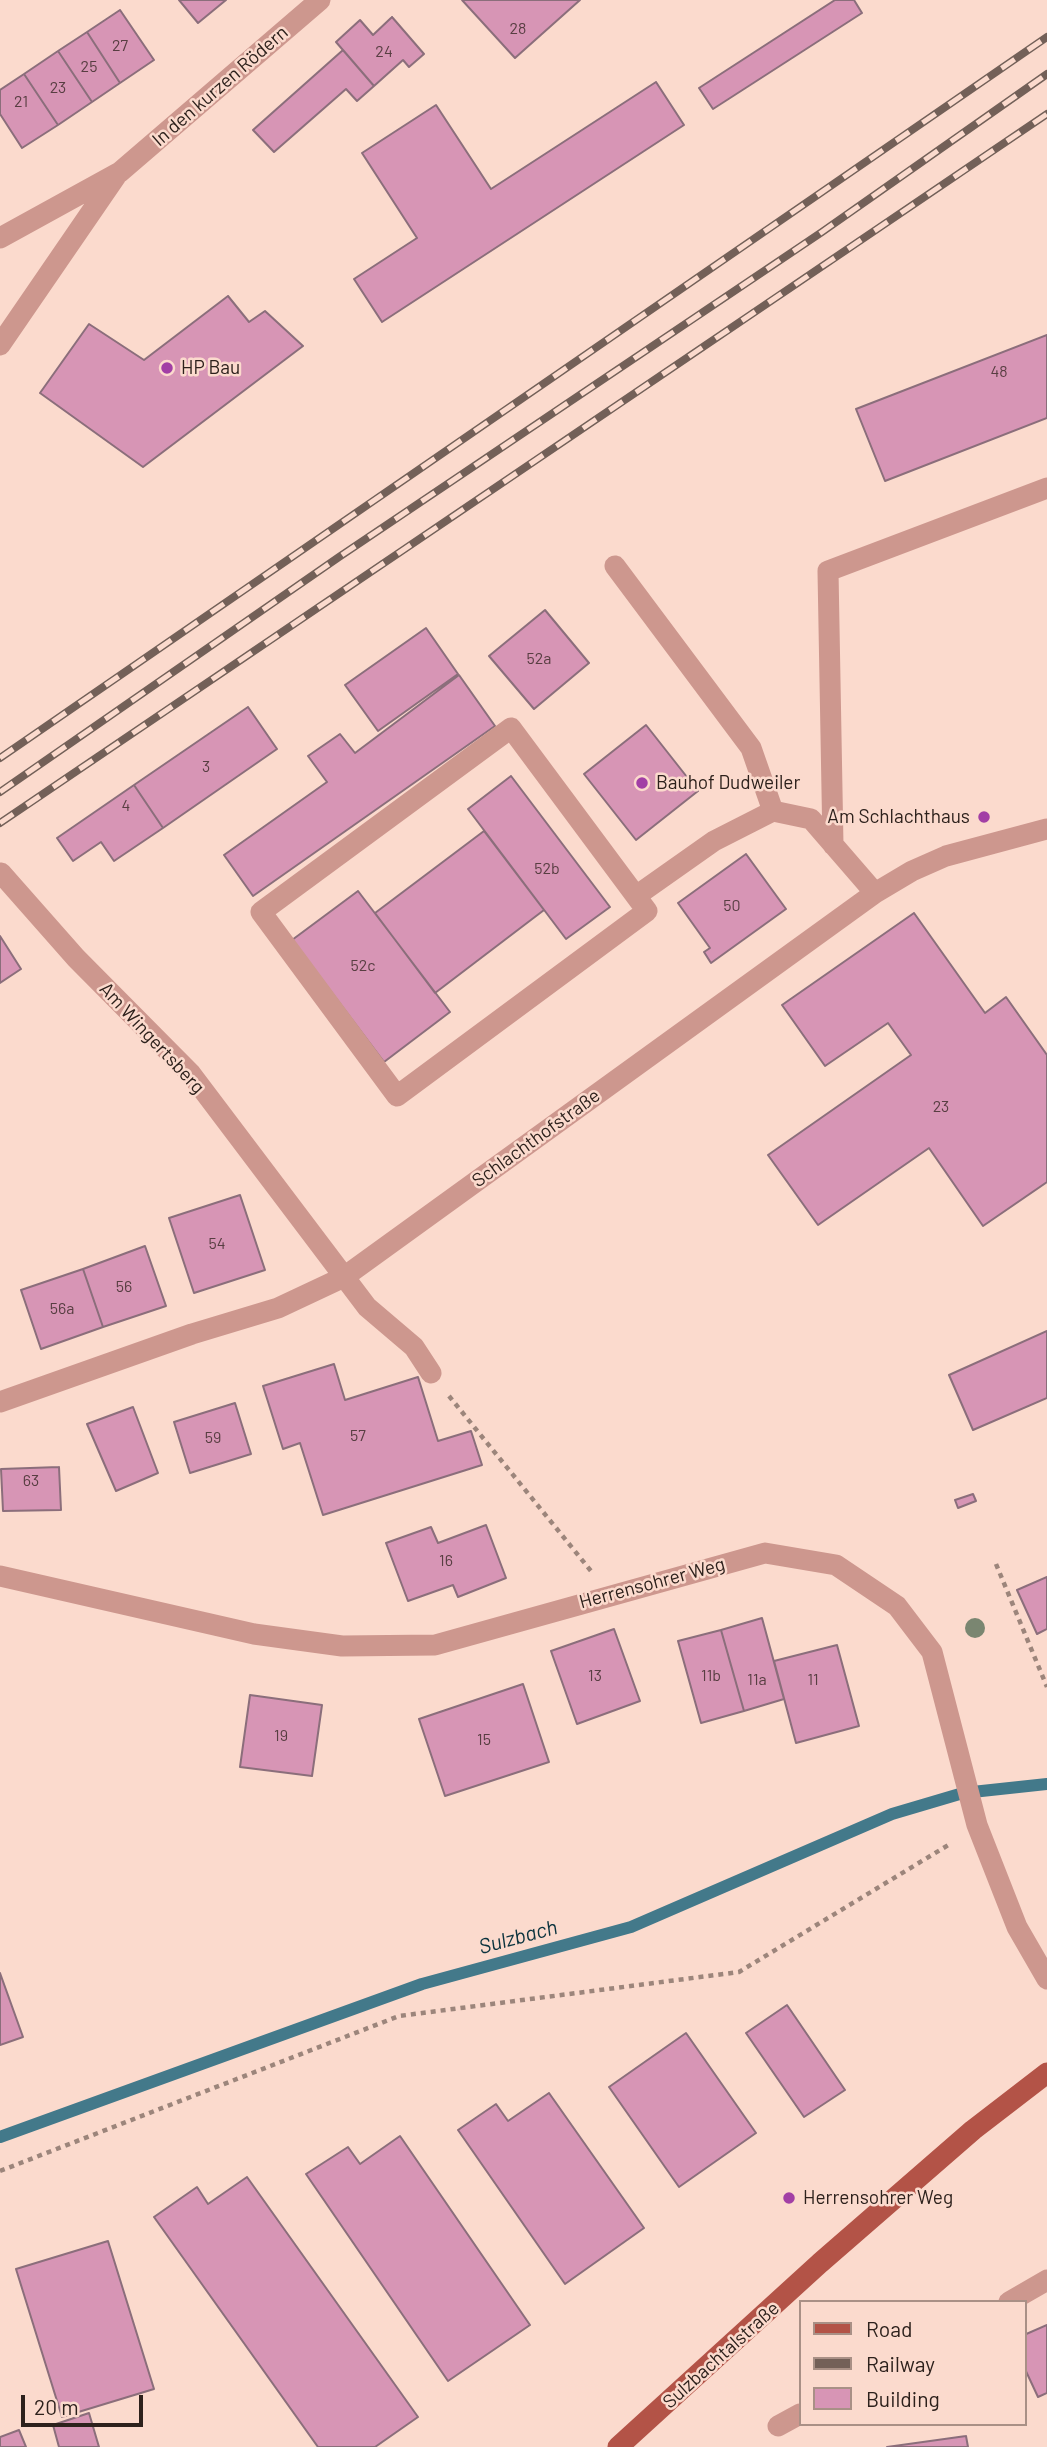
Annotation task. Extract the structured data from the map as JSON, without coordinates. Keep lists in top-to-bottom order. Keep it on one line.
{"streets":{"main road":["Sulzbachtalstraße"],"street":["In den kurzen Rödern","Am Wingertsberg","Schlachthofstraße","Herrensohrer Weg"]},"crossings":[["Am Wingertsberg","Schlachthofstraße"]],"water":["Sulzbach"],"places":["HP Bau","Bauhof Dudweiler","Am Schlachthaus","Herrensohrer Weg"],"house_numbers":["28","27","24","25","23","21","48","52a","3","4","52b","50","52c","23","54","56","56a","57","59","63","16","13","11b","11a","11","19","15"],"legend":["Road","Railway","Building"],"scale_bar":"20 m"}
